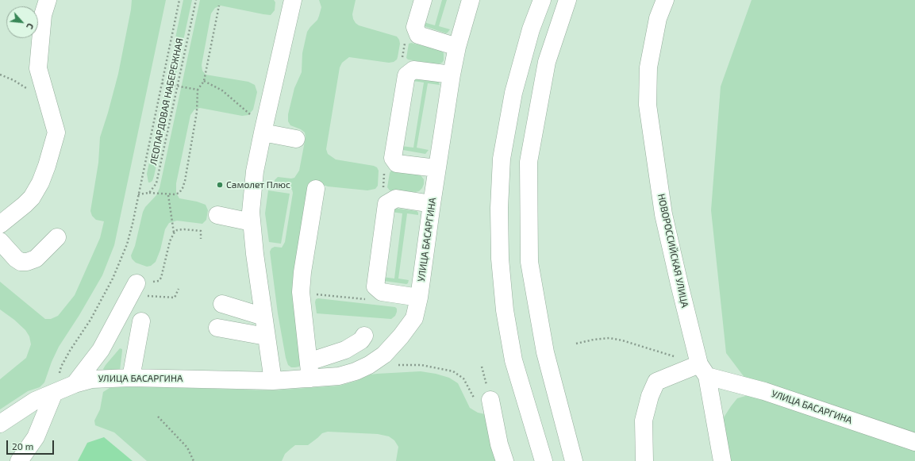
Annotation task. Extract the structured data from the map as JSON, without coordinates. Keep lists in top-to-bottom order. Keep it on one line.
{"streets":{"main road":["УЛИЦА БАСАРГИНА","НОВОРОССИЙСКАЯ УЛИЦА"],"path":["ЛЕОПАРДОВАЯ НАБЕРЕЖНАЯ"]},"crossings":[["ЛЕОПАРДОВАЯ НАБЕРЕЖНАЯ","УЛИЦА БАСАРГИНА"],["УЛИЦА БАСАРГИНА","НОВОРОССИЙСКАЯ УЛИЦА"]],"places":["Самолет Плюс"],"scale_bar":"20 m","north":"bottom right"}
